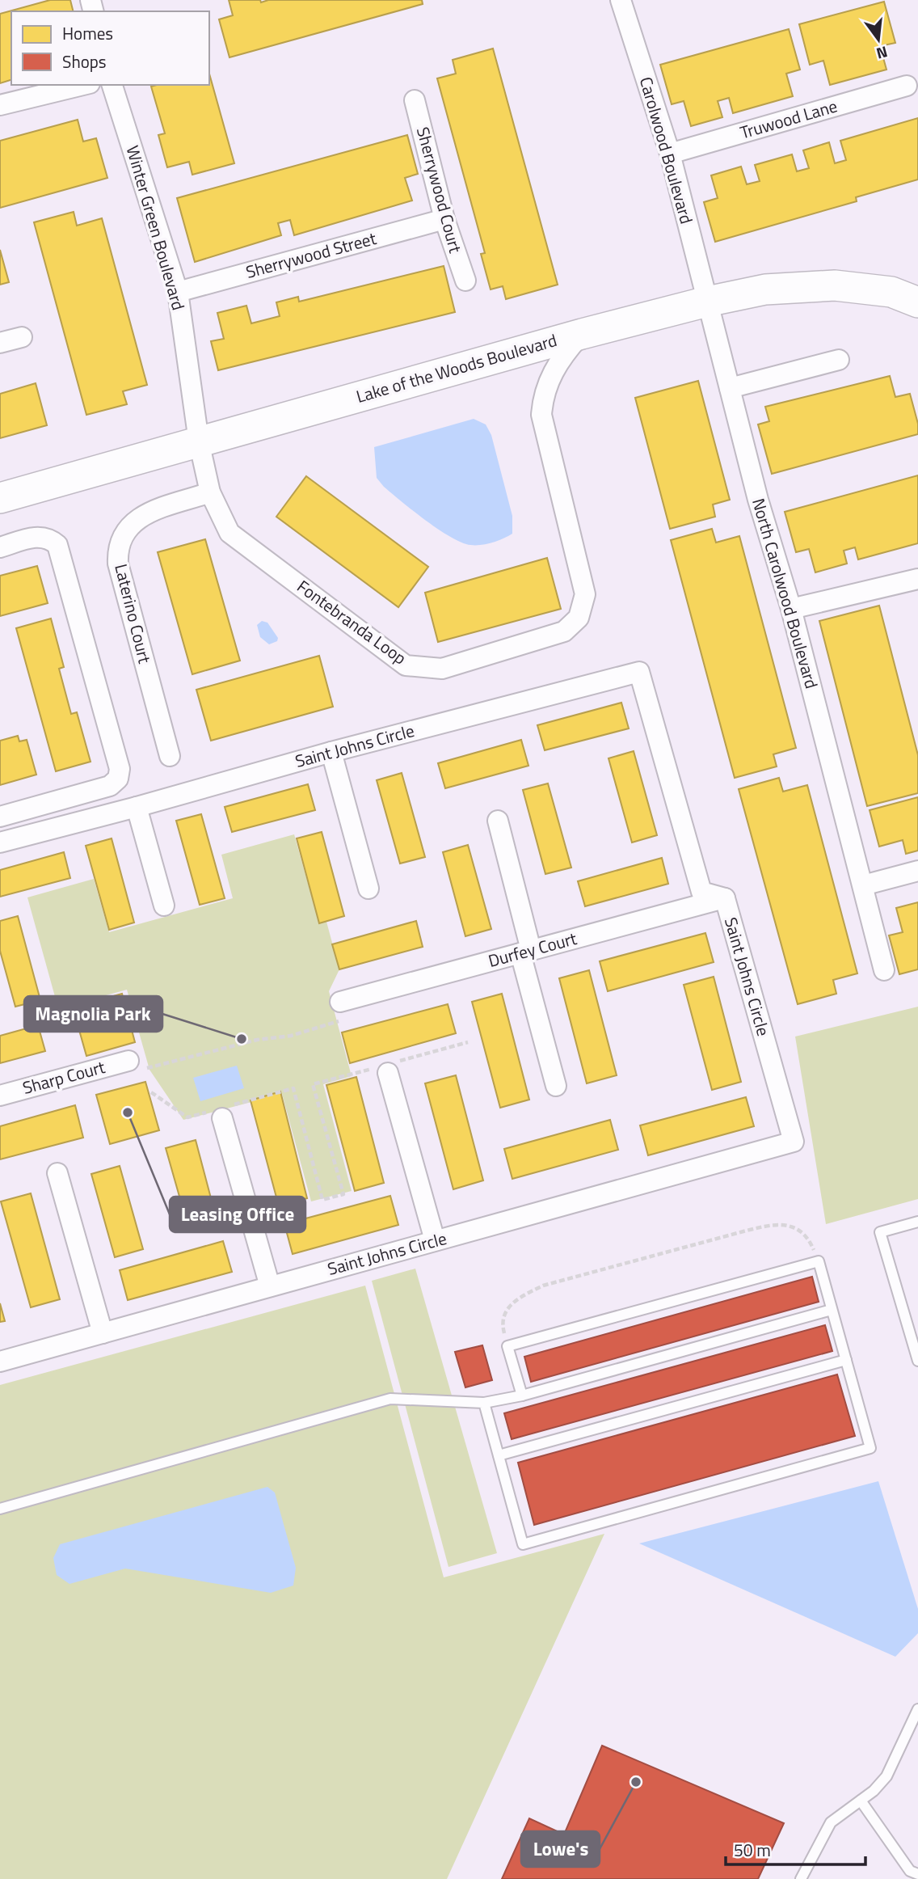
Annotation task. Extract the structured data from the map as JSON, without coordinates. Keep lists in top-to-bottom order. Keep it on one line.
{"streets":{"street":["Truwood Lane","Carolwood Boulevard","Sherrywood Court","Winter Green Boulevard","Sherrywood Street","Lake of the Woods Boulevard","North Carolwood Boulevard","Laterino Court","Fontebranda Loop","Saint Johns Circle","Durfey Court","Sharp Court"]},"crossings":[["Truwood Lane","Carolwood Boulevard"],["Carolwood Boulevard","Lake of the Woods Boulevard"],["Carolwood Boulevard","North Carolwood Boulevard"],["Sherrywood Court","Sherrywood Street"],["Winter Green Boulevard","Sherrywood Street"],["Winter Green Boulevard","Lake of the Woods Boulevard"],["Winter Green Boulevard","Fontebranda Loop"],["Lake of the Woods Boulevard","North Carolwood Boulevard"],["Lake of the Woods Boulevard","Fontebranda Loop"],["Laterino Court","Fontebranda Loop"],["Saint Johns Circle","Durfey Court"]],"places":["Magnolia Park","Leasing Office","Lowe's"],"legend":["Homes","Shops"],"scale_bar":"50 m","north":"bottom"}
